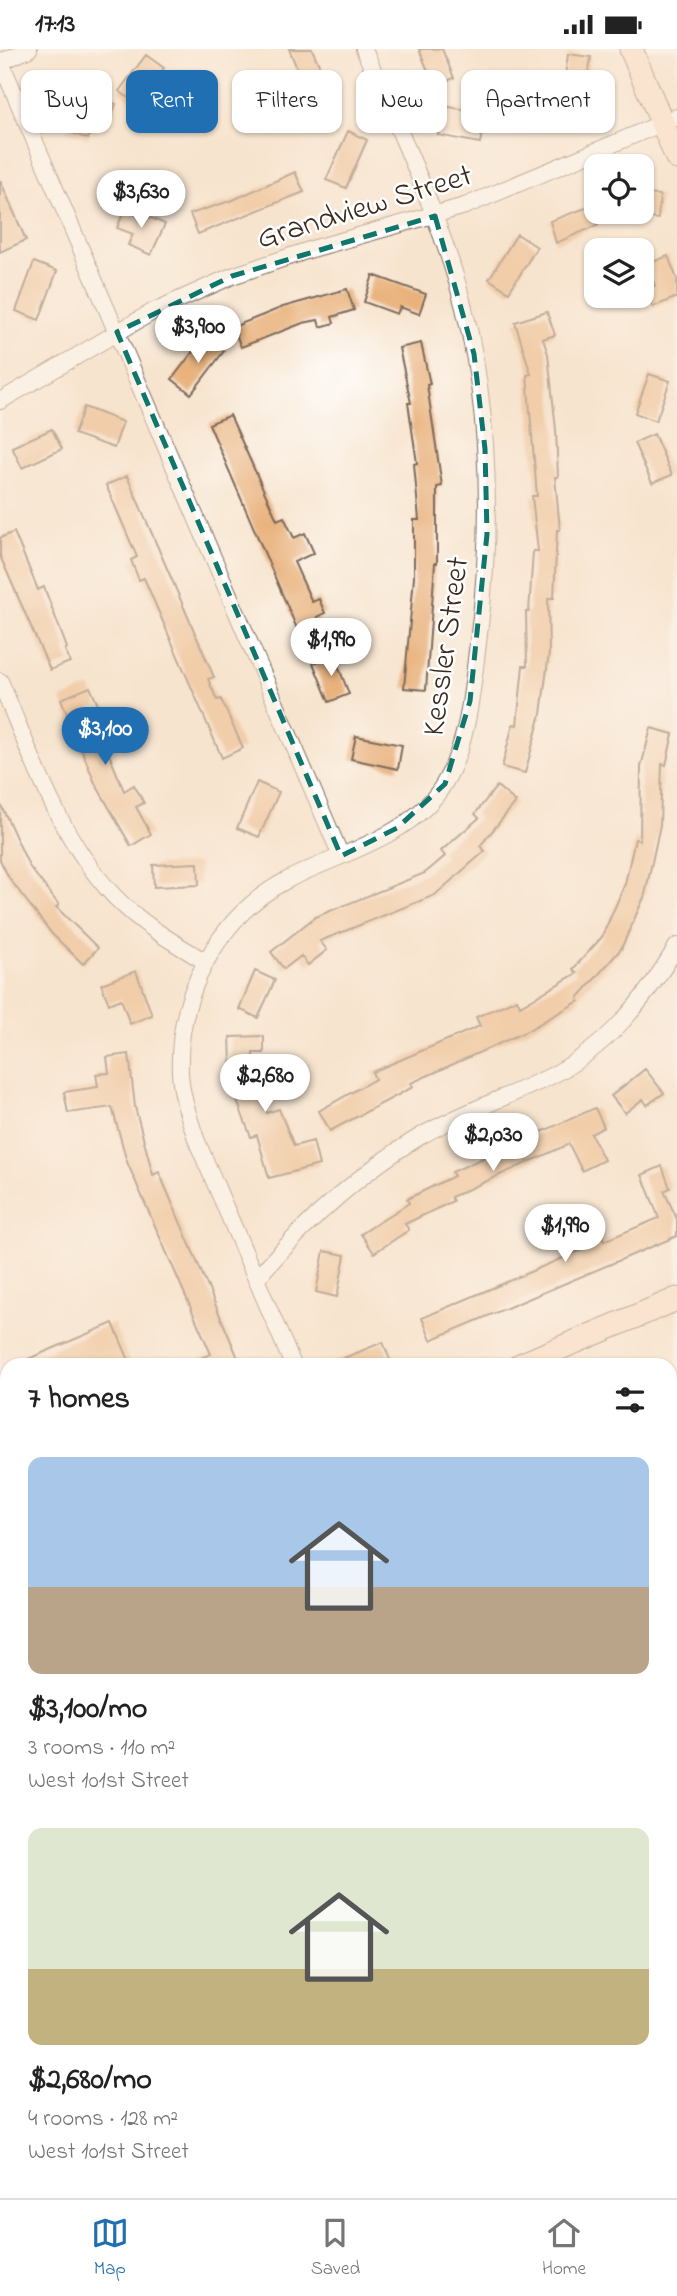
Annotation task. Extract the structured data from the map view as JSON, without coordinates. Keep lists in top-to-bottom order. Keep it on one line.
{"streets":{"street":["Grandview Street","Kessler Street"]},"crossings":[["Grandview Street","Kessler Street"]],"page":{"status":"17:13","chip":["Buy","Rent","Filters","New","Apartment"],"price":["$3,630","$3,900","$1,990","$3,100","$2,680","$2,030","$1,990"],"heading":"7 homes","list":[{"name":"$3,100/mo","note":"3 rooms · 110 m² · West 101st Street"},{"name":"$2,680/mo","note":"4 rooms · 128 m² · West 101st Street"}],"tabs":["Map","Saved","Home"]}}
